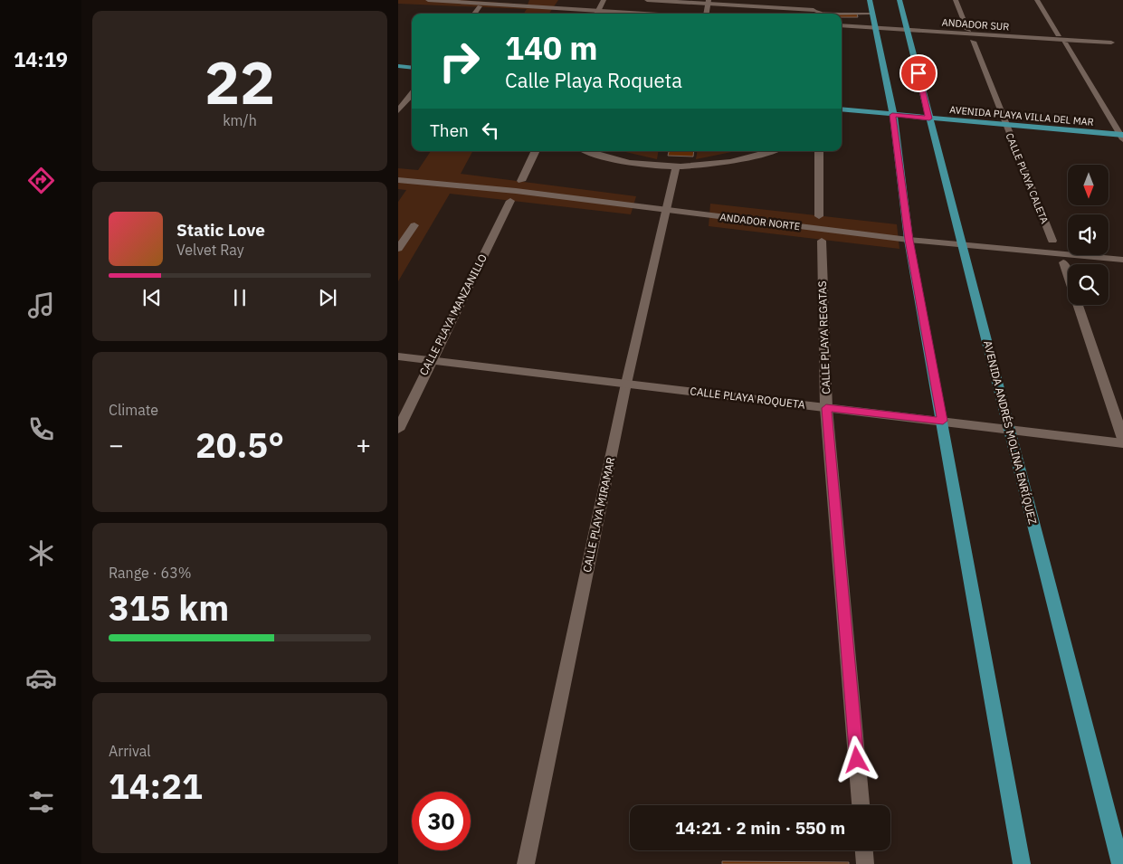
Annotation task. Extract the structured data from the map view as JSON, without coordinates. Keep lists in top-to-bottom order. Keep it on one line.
{"streets":{"main road":["AVENIDA PLAYA VILLA DEL MAR","AVENIDA ANDRÉS MOLINA ENRÍQUEZ"],"street":["ANDADOR SUR","CALLE PLAYA CALETA","ANDADOR NORTE","CALLE PLAYA MANZANILLO","CALLE PLAYA REGATAS","CALLE PLAYA ROQUETA","CALLE PLAYA MIRAMAR"]},"crossings":[["ANDADOR SUR","AVENIDA ANDRÉS MOLINA ENRÍQUEZ"],["AVENIDA PLAYA VILLA DEL MAR","CALLE PLAYA CALETA"],["AVENIDA PLAYA VILLA DEL MAR","AVENIDA ANDRÉS MOLINA ENRÍQUEZ"],["ANDADOR NORTE","AVENIDA ANDRÉS MOLINA ENRÍQUEZ"],["ANDADOR NORTE","CALLE PLAYA MIRAMAR"],["CALLE PLAYA MANZANILLO","CALLE PLAYA ROQUETA"],["CALLE PLAYA REGATAS","CALLE PLAYA ROQUETA"],["CALLE PLAYA ROQUETA","AVENIDA ANDRÉS MOLINA ENRÍQUEZ"],["CALLE PLAYA ROQUETA","CALLE PLAYA MIRAMAR"]],"north":"bottom","page":{"tabs":"14:19","tile":[["22","km/h"],"Climate",["Range · 63%","315 km"],["Arrival","14:21"]],"turn":["140 m","Calle Playa Roqueta"],"then":"Then","song":["Static Love","Velvet Ray"],"heat":["−","20.5°","+"],"limit":"30","trip":"14:21 · 2 min · 550 m"}}
